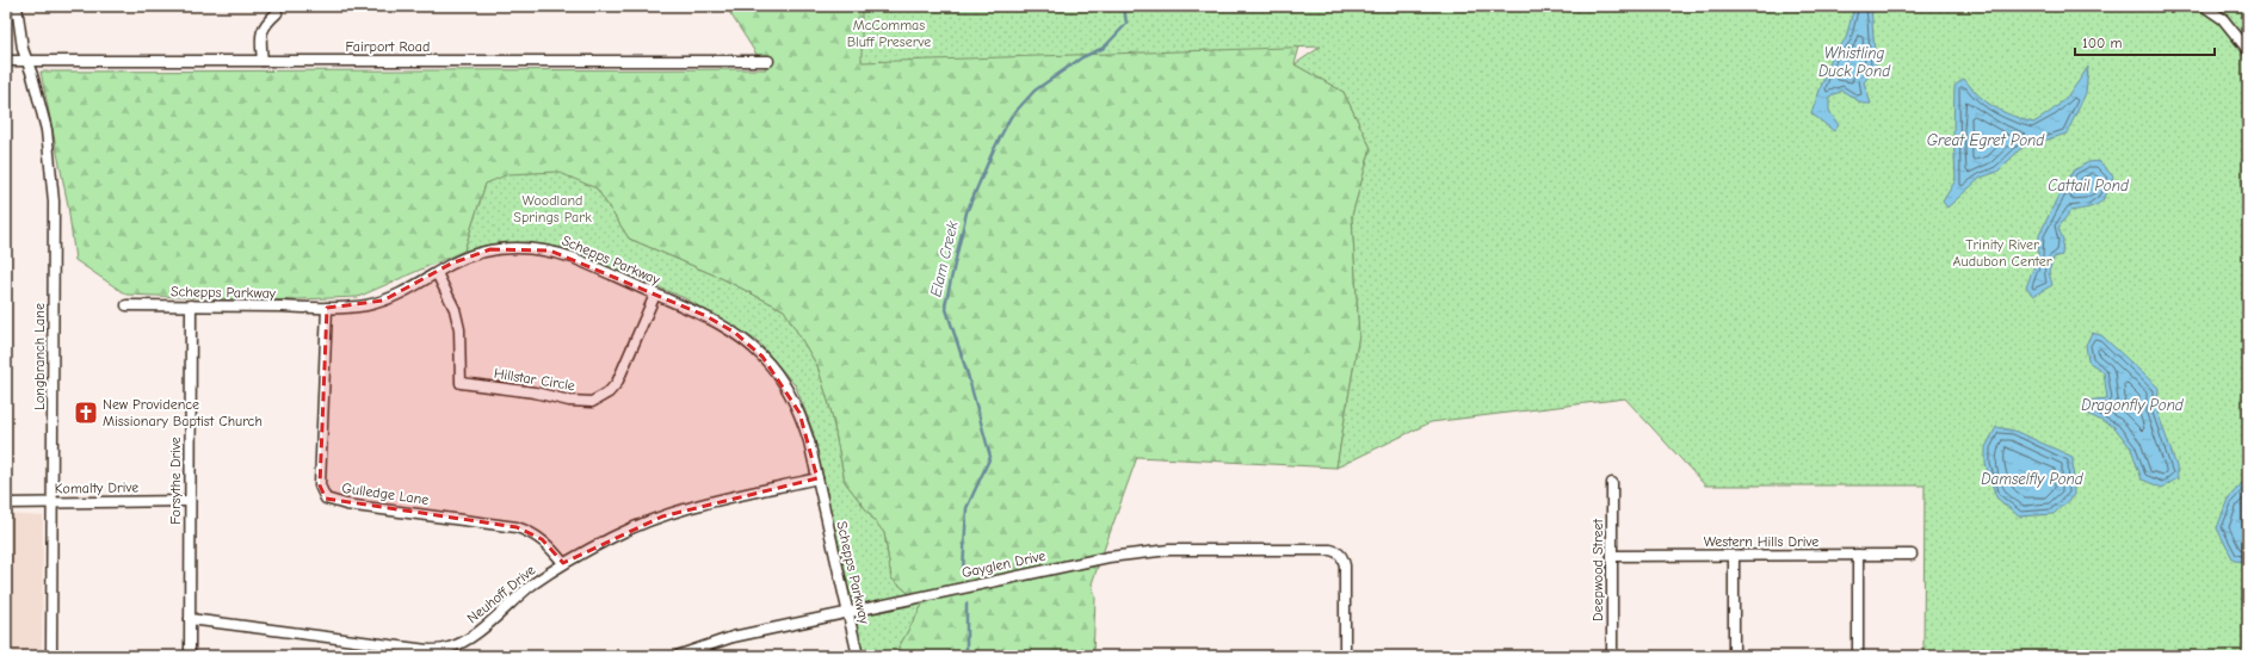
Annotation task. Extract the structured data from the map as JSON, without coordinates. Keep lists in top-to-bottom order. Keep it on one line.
{"streets":{"street":["Fairport Road","Schepps Parkway","Longbranch Lane","Hillstar Circle","Forsythe Drive","Komalty Drive","Gulledge Lane","Western Hills Drive","Gayglen Drive","Deepwood Street","Neuhoff Drive"]},"crossings":[["Fairport Road","Longbranch Lane"],["Schepps Parkway","Hillstar Circle"],["Schepps Parkway","Forsythe Drive"],["Schepps Parkway","Gulledge Lane"],["Schepps Parkway","Gayglen Drive"],["Schepps Parkway","Neuhoff Drive"],["Longbranch Lane","Komalty Drive"],["Forsythe Drive","Komalty Drive"],["Forsythe Drive","Neuhoff Drive"],["Gulledge Lane","Neuhoff Drive"],["Western Hills Drive","Deepwood Street"]],"water":["Whistling Duck Pond","Great Egret Pond","Cattail Pond","Elam Creek","Dragonfly Pond","Damselfly Pond"],"parks":["McCommas Bluff Preserve","Woodland Springs Park","Trinity River Audubon Center"],"places":{"church":["New Providence Missionary Baptist Church"]},"scale_bar":"100 m"}
